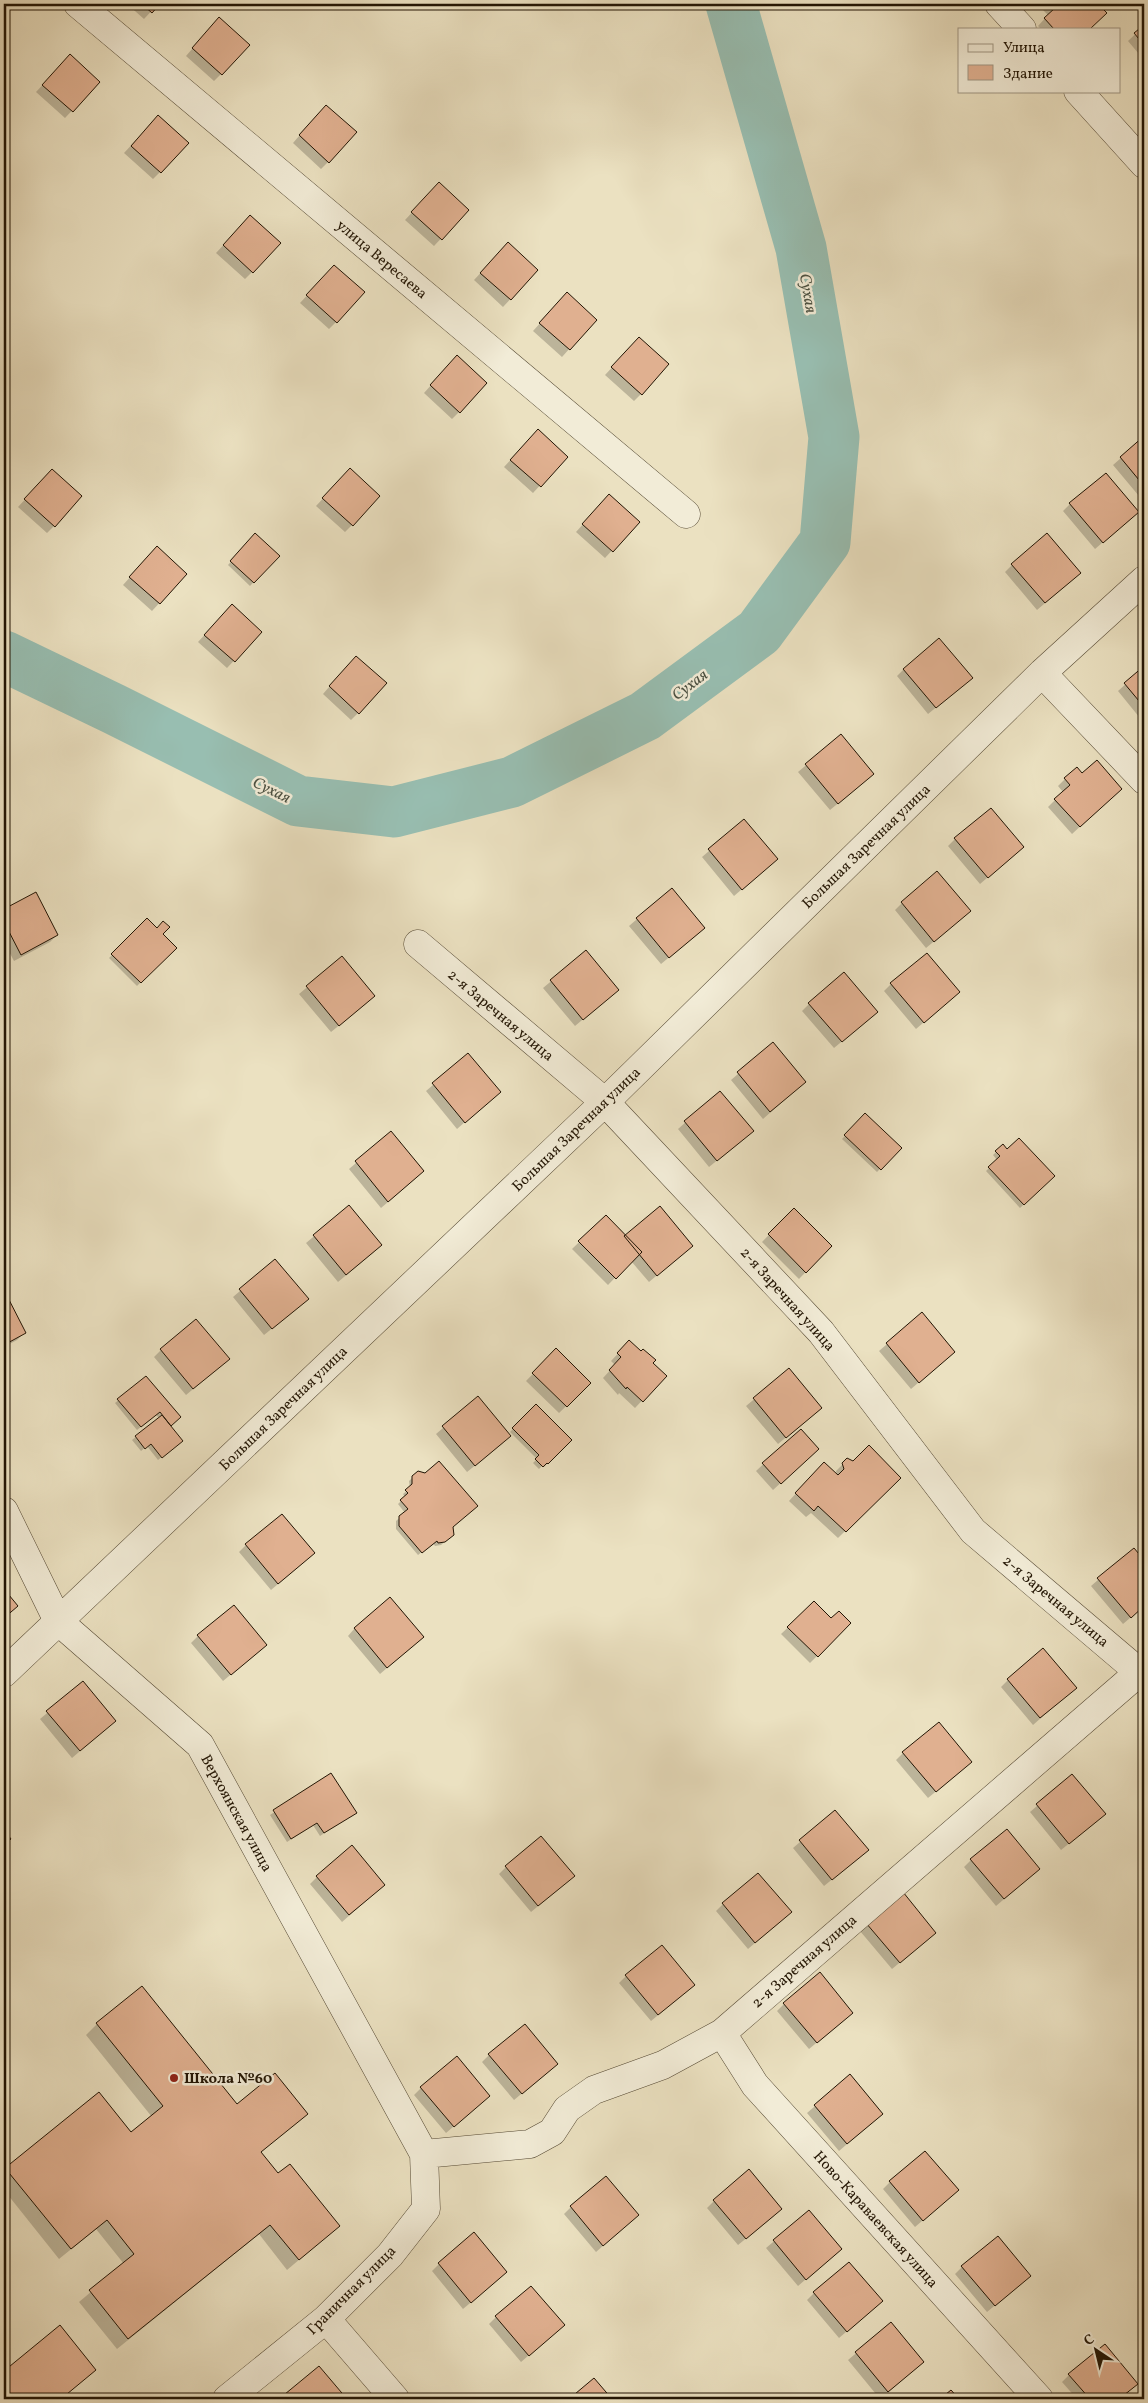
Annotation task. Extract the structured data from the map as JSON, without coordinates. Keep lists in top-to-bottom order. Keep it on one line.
{"streets":{"street":["улица Вересаева","Большая Заречная улица","2-я Заречная улица","Верхоянская улица","Ново-Караваевская улица","Граничная улица"]},"crossings":[["Большая Заречная улица","2-я Заречная улица"],["Большая Заречная улица","Верхоянская улица"],["2-я Заречная улица","Верхоянская улица"],["2-я Заречная улица","Ново-Караваевская улица"],["2-я Заречная улица","Граничная улица"],["Верхоянская улица","Граничная улица"]],"water":["Сухая"],"places":["Школа №60"],"legend":["Улица","Здание"],"north":"top left"}
